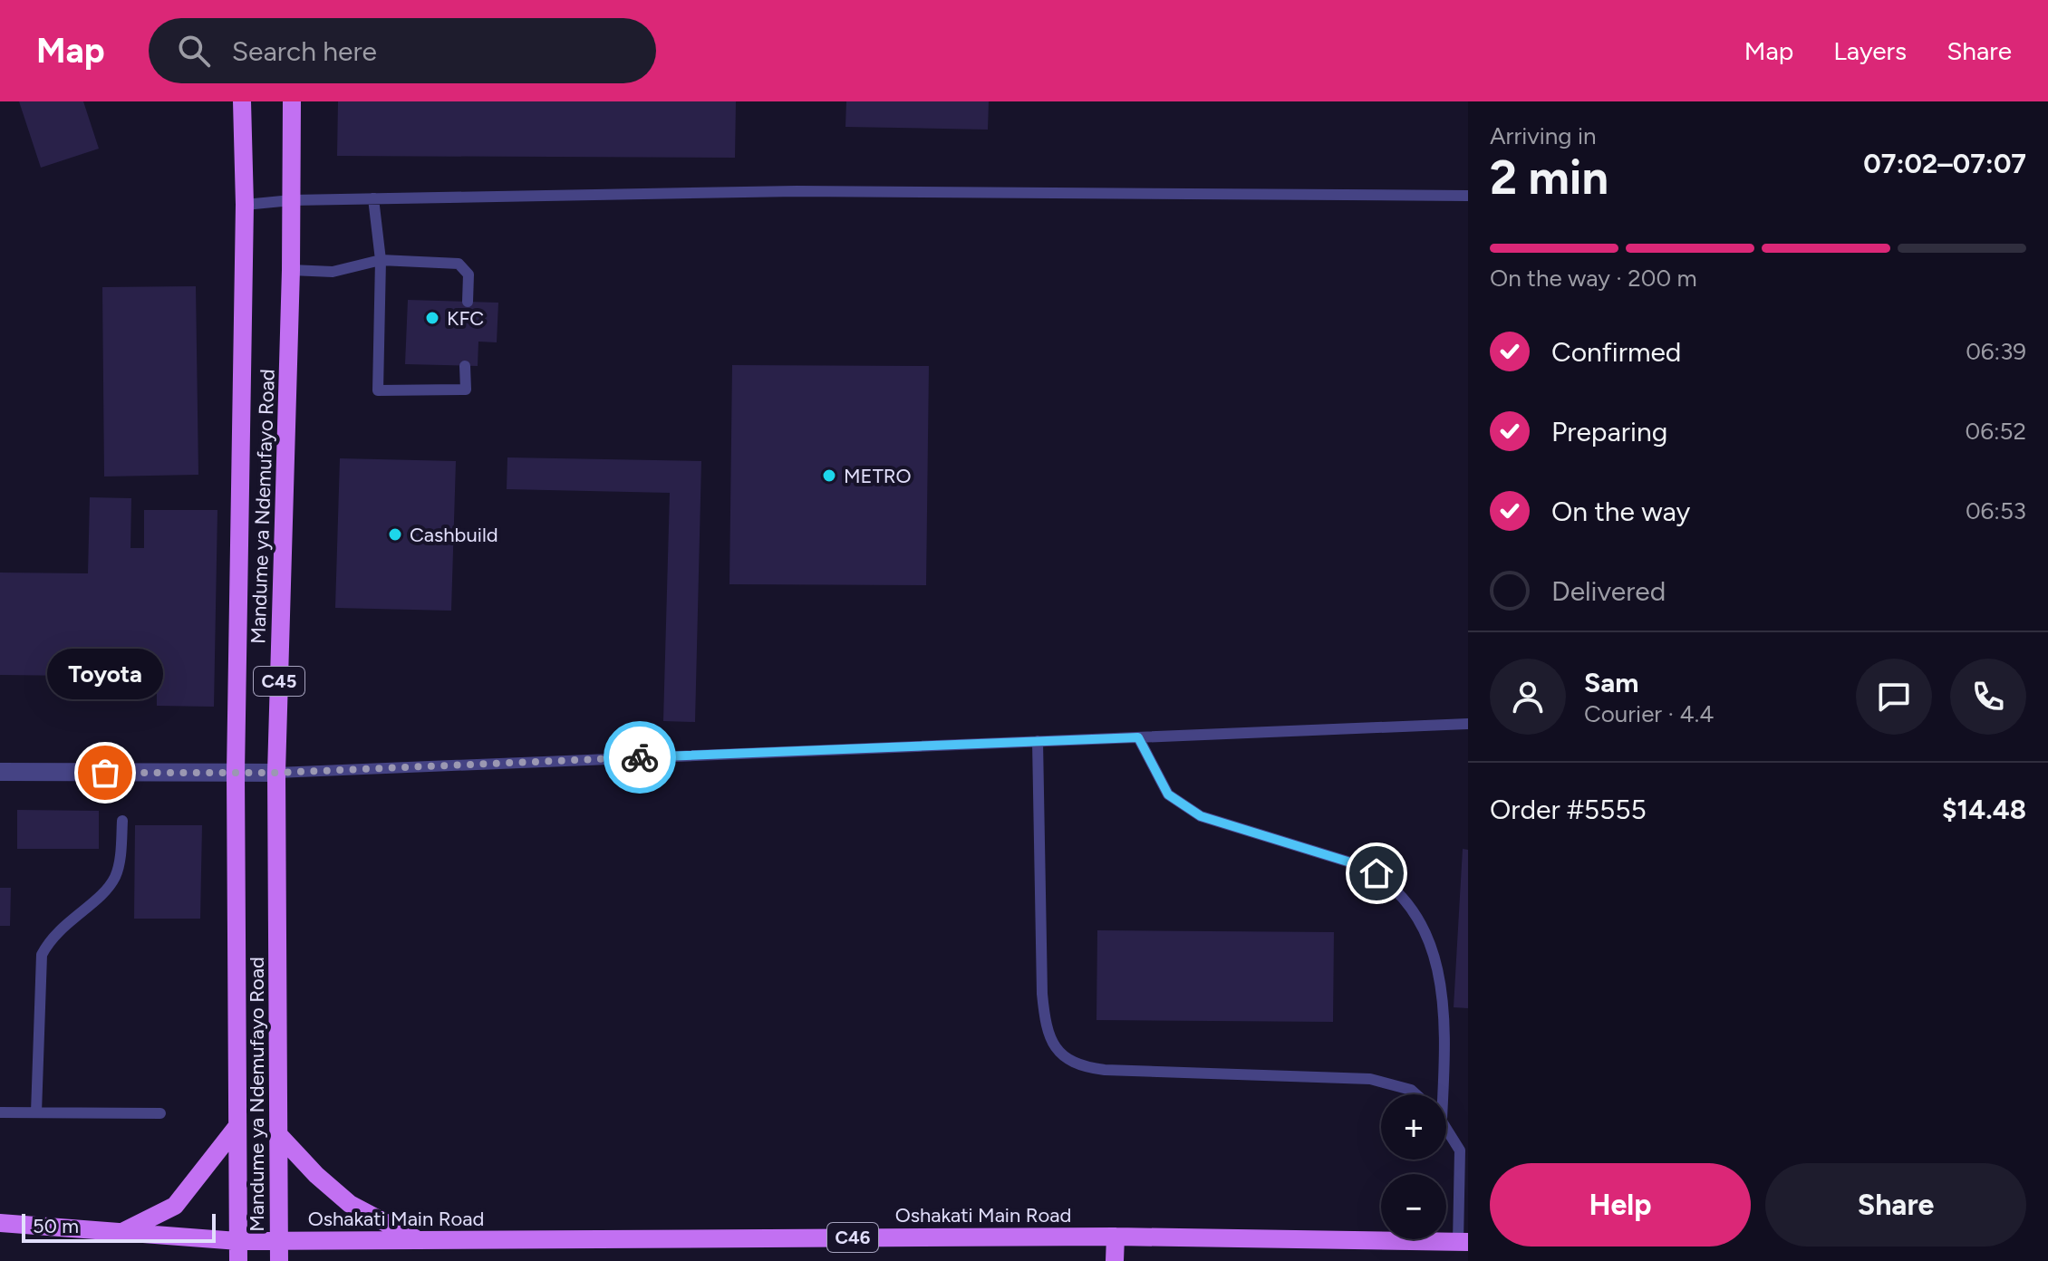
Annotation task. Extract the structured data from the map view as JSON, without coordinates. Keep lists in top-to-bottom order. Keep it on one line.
{"streets":{"main road":["Mandume ya Ndemufayo Road","C45","Oshakati Main Road","C46"]},"crossings":[["Mandume ya Ndemufayo Road","Oshakati Main Road"],["Mandume ya Ndemufayo Road","C46"],["Oshakati Main Road","C46"]],"places":["KFC","METRO","Cashbuild","Toyota"],"scale_bar":"50 m","page":{"header":"Map","search":"Search here","nav":["Map","Layers","Share"],"heading":["2 min","Arriving in","07:02–07:07"],"panel":["Sam","Courier · 4.4","Order #5555","$14.48"],"bar":"On the way · 200 m","list":[["Confirmed","06:39"],["Preparing","06:52"],["On the way","06:53"],"Delivered"],"bubble":"Toyota","map_buttons":["+","−"],"buttons":["Help","Share"],"scale":"50 m"}}
